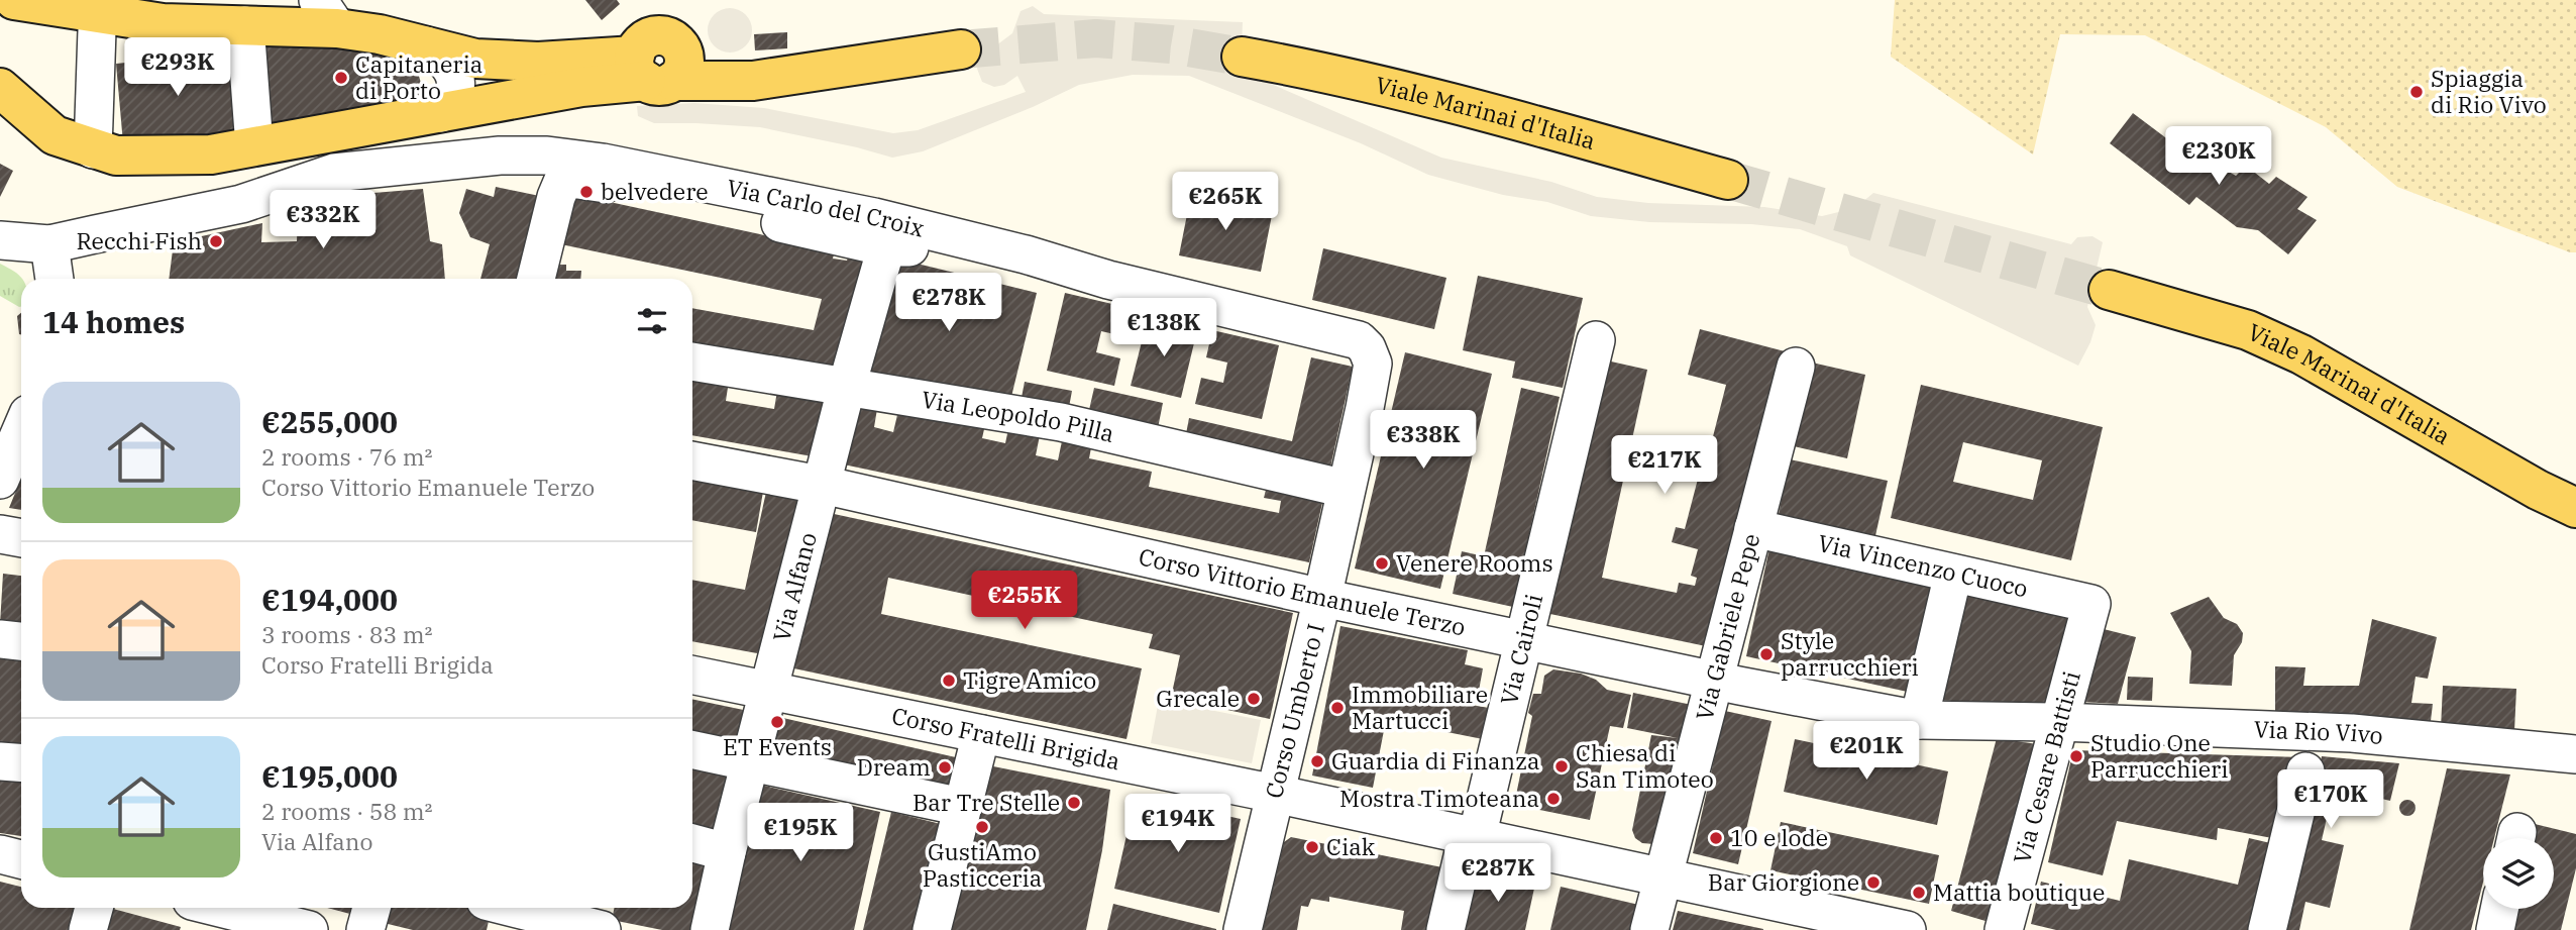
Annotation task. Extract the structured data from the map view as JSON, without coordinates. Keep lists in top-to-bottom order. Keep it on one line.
{"streets":{"main road":["Viale Marinai d'Italia"],"street":["Via Carlo del Croix","Via Leopoldo Pilla","Via Vincenzo Cuoco","Via Alfano","Corso Vittorio Emanuele Terzo","Via Gabriele Pepe","Via Cairoli","Corso Umberto I","Via Rio Vivo","Corso Fratelli Brigida","Via Cesare Battisti"]},"crossings":[["Via Carlo del Croix","Corso Umberto I"],["Via Leopoldo Pilla","Via Alfano"],["Via Leopoldo Pilla","Corso Umberto I"],["Via Vincenzo Cuoco","Via Gabriele Pepe"],["Via Vincenzo Cuoco","Via Cesare Battisti"],["Via Alfano","Corso Vittorio Emanuele Terzo"],["Via Alfano","Corso Fratelli Brigida"],["Corso Vittorio Emanuele Terzo","Via Gabriele Pepe"],["Corso Vittorio Emanuele Terzo","Via Cairoli"],["Corso Vittorio Emanuele Terzo","Corso Umberto I"],["Corso Vittorio Emanuele Terzo","Via Rio Vivo"],["Corso Vittorio Emanuele Terzo","Via Cesare Battisti"],["Via Gabriele Pepe","Corso Fratelli Brigida"],["Via Cairoli","Corso Fratelli Brigida"],["Corso Umberto I","Corso Fratelli Brigida"],["Via Rio Vivo","Via Cesare Battisti"]],"places":["Capitaneria di Porto","Spiaggia di Rio Vivo","belvedere","Recchi Fish","Venere Rooms","Style parrucchieri","Tigre Amico","Grecale","Immobiliare Martucci","ET Events","Studio One Parrucchieri","Guardia di Finanza","Chiesa di San Timoteo","Dream","Mostra Timoteana","Bar Tre Stelle","GustiAmo Pasticceria","10 e lode","Ciak","Bar Giorgione","Mattia boutique"],"page":{"price":["€293K","€230K","€265K","€332K","€278K","€138K","€338K","€217K","€255K","€201K","€170K","€194K","€195K","€287K"],"heading":"14 homes","list":[{"name":"€255,000","note":"2 rooms · 76 m² · Corso Vittorio Emanuele Terzo"},{"name":"€194,000","note":"3 rooms · 83 m² · Corso Fratelli Brigida"},{"name":"€195,000","note":"2 rooms · 58 m² · Via Alfano"}]}}
